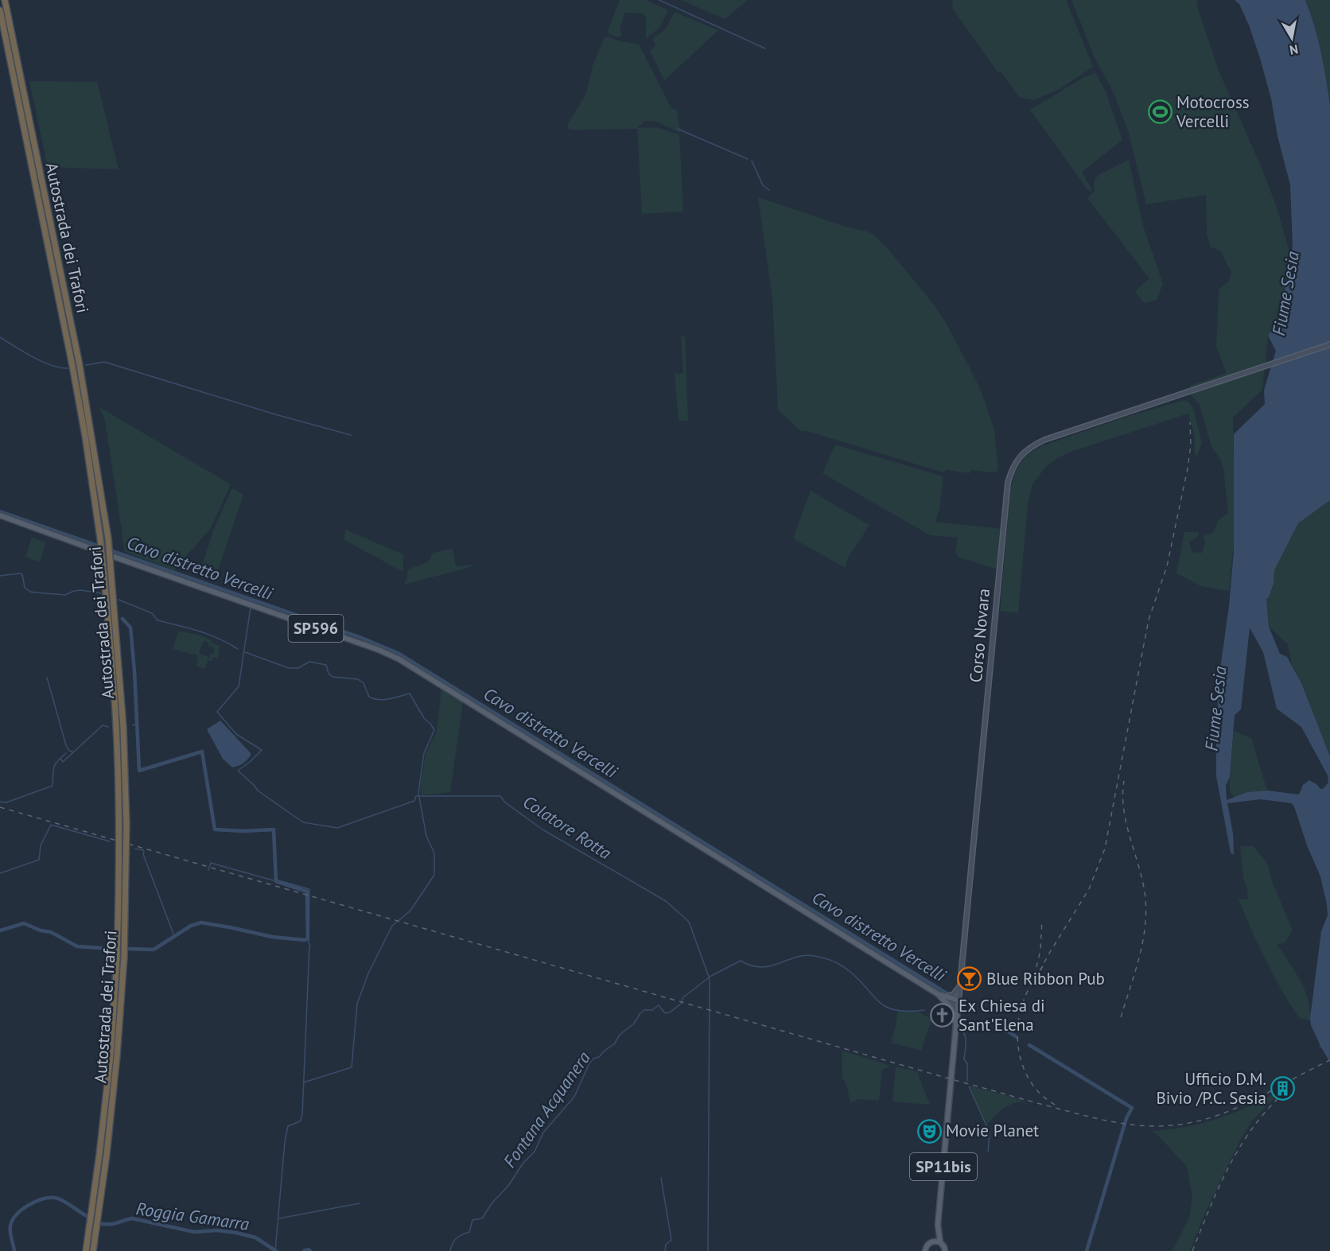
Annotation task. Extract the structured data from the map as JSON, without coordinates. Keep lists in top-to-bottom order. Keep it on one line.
{"streets":{"highway":["Autostrada dei Trafori"],"main road":["SP596","Corso Novara","SP11bis"]},"crossings":[["Corso Novara","SP11bis"]],"water":["Fiume Sesia","Cavo distretto Vercelli","Colatore Rotta","Fontana Acquanera","Roggia Gamarra"],"places":{"sports":["Motocross Vercelli"],"bar":["Blue Ribbon Pub"],"church":["Ex Chiesa di Sant'Elena"],"building":["Ufficio D.M. Bivio /P.C. Sesia"],"theatre":["Movie Planet"]},"north":"bottom"}
